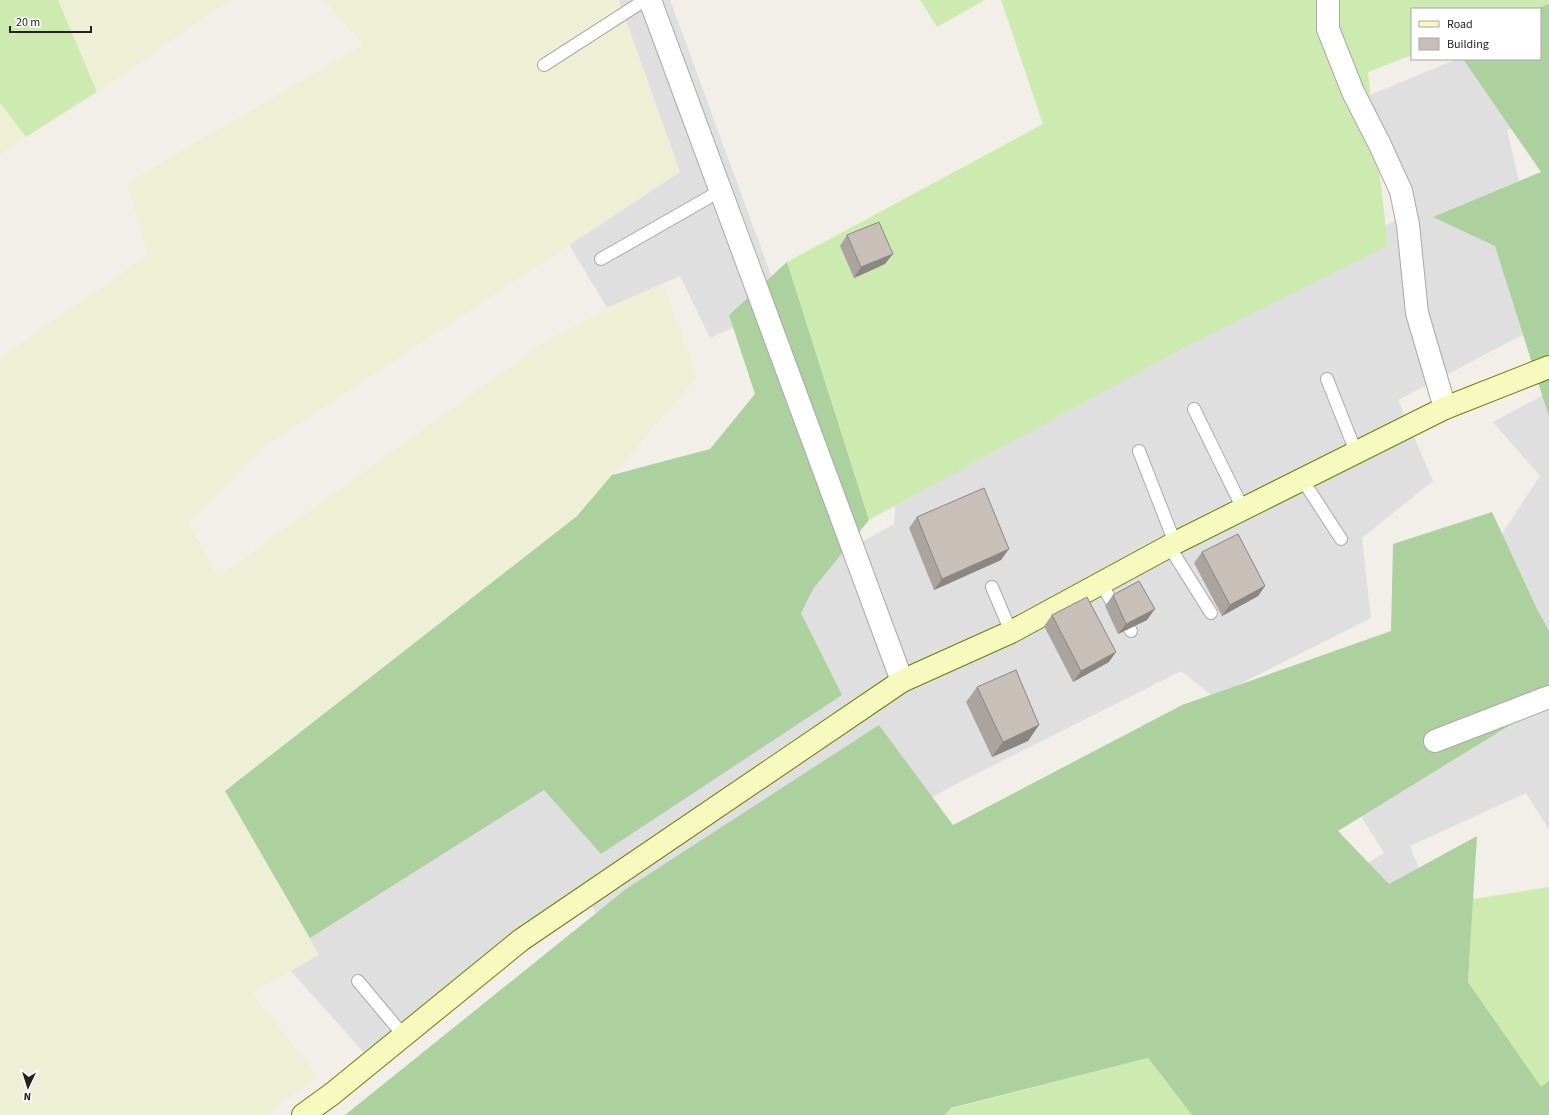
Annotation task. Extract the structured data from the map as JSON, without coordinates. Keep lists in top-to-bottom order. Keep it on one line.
{"legend":["Road","Building"],"scale_bar":"20 m","north":"bottom"}
